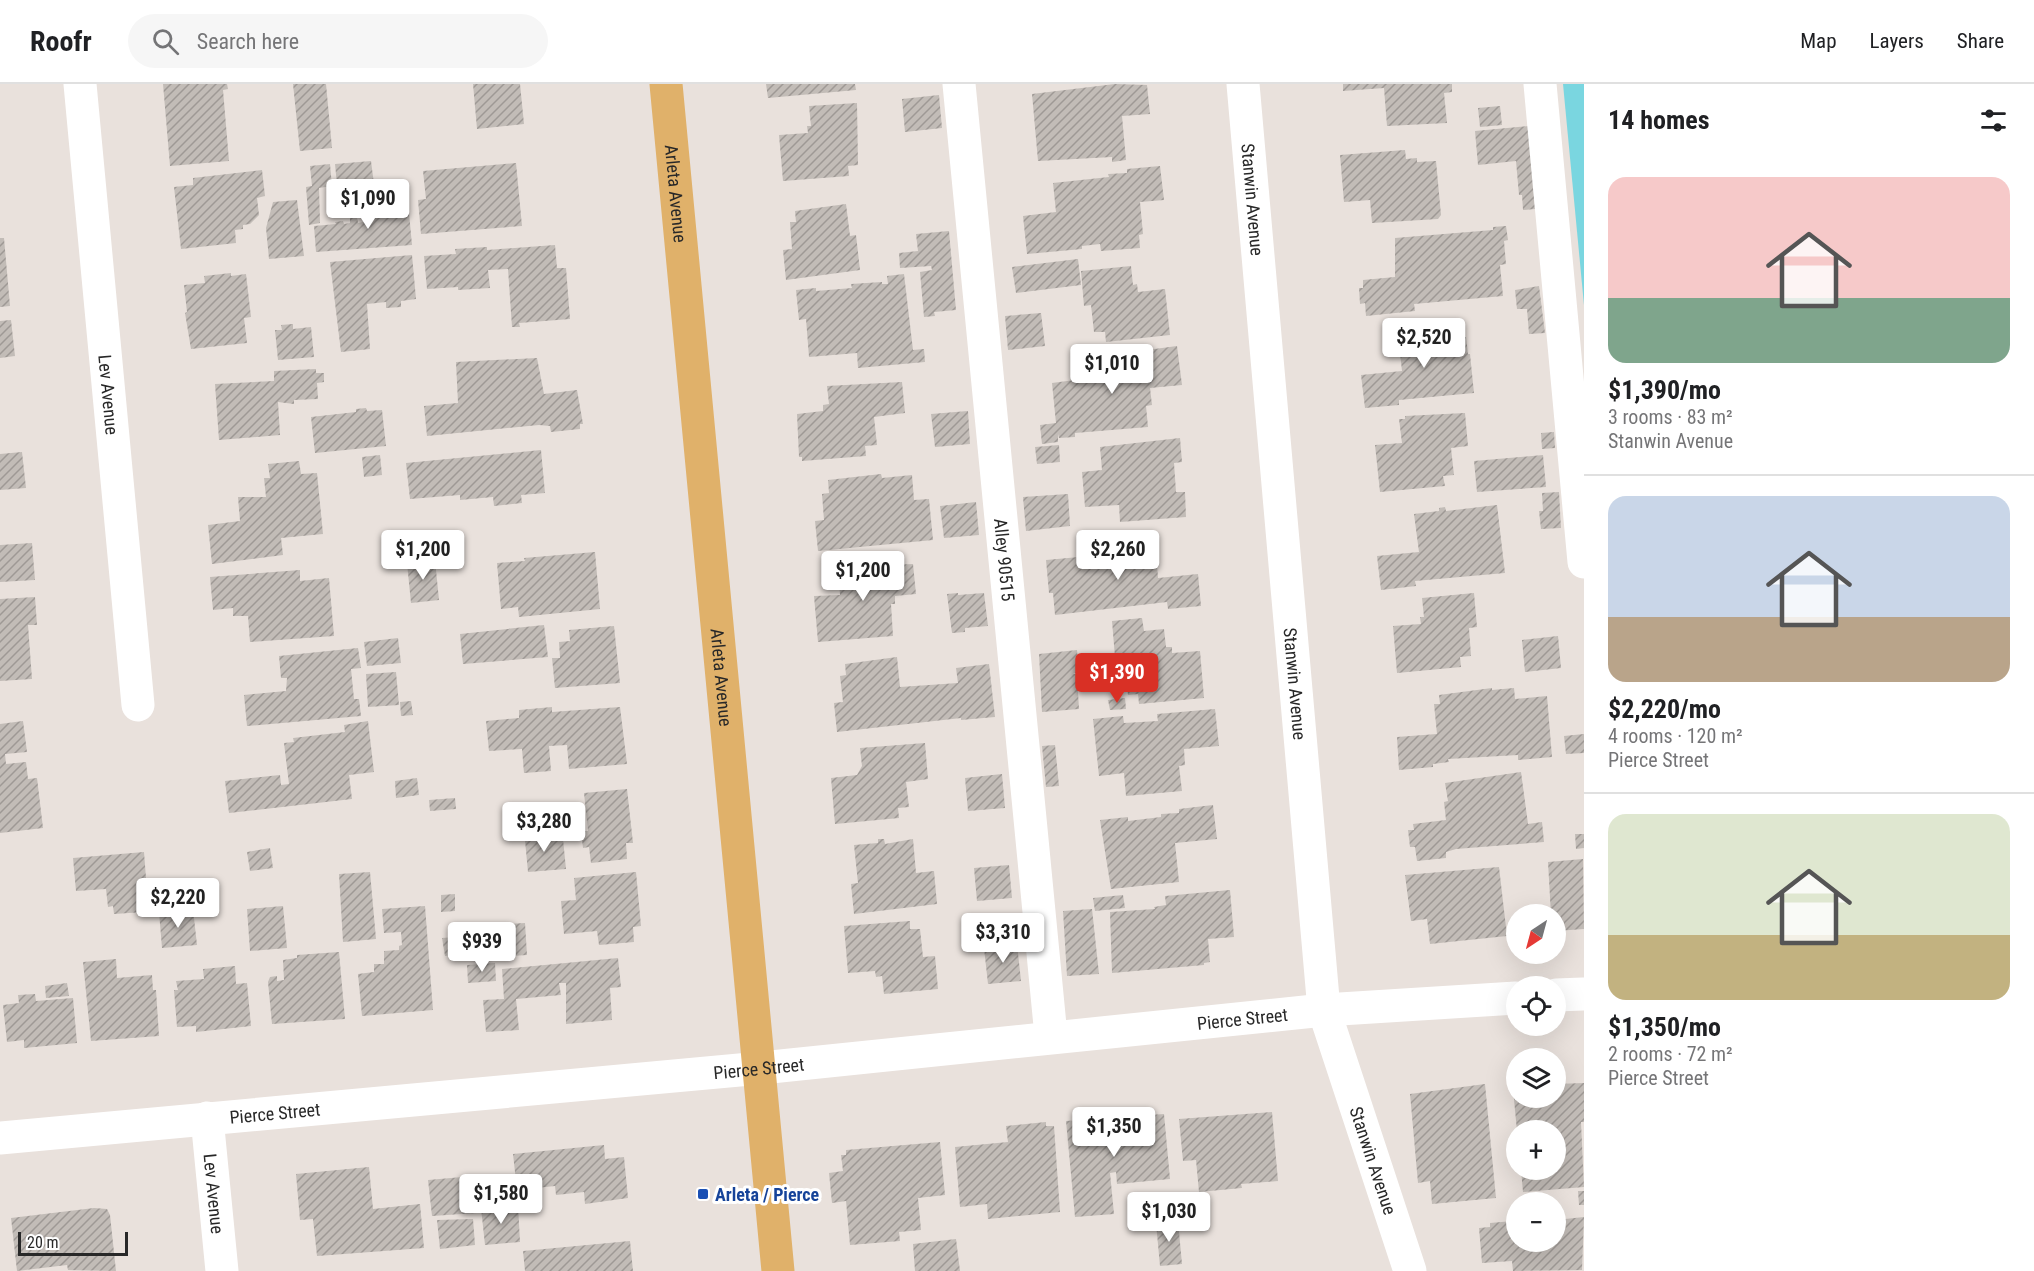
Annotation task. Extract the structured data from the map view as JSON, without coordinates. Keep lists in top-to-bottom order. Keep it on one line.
{"streets":{"main road":["Arleta Avenue"],"street":["Stanwin Avenue","Lev Avenue","Alley 90515","Pierce Street"]},"crossings":[["Arleta Avenue","Pierce Street"],["Stanwin Avenue","Pierce Street"],["Lev Avenue","Pierce Street"],["Alley 90515","Pierce Street"]],"places":{"transit":["Arleta / Pierce"]},"scale_bar":"20 m","north":"bottom left","page":{"header":"Roofr","search":"Search here","nav":["Map","Layers","Share"],"heading":"14 homes","list":[{"name":"$1,390/mo","note":"3 rooms · 83 m² · Stanwin Avenue"},{"name":"$2,220/mo","note":"4 rooms · 120 m² · Pierce Street"},{"name":"$1,350/mo","note":"2 rooms · 72 m² · Pierce Street"}],"price":["$1,090","$2,520","$1,010","$1,200","$2,260","$1,200","$1,390","$3,280","$2,220","$3,310","$939","$1,350","$1,580","$1,030"],"map_buttons":["+","−"],"scale":"20 m"}}
